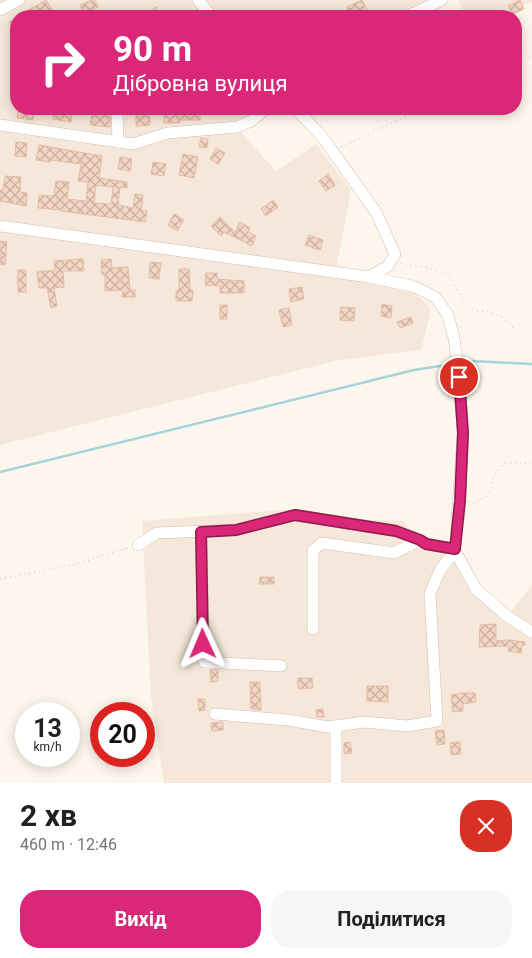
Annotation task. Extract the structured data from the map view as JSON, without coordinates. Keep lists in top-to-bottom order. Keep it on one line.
{"page":{"turn":["90 m","Дібровна вулиця"],"speed":"13 km/h","limit":"20","heading":["2 хв","460 m · 12:46"],"buttons":["Вихід","Поділитися"]}}
